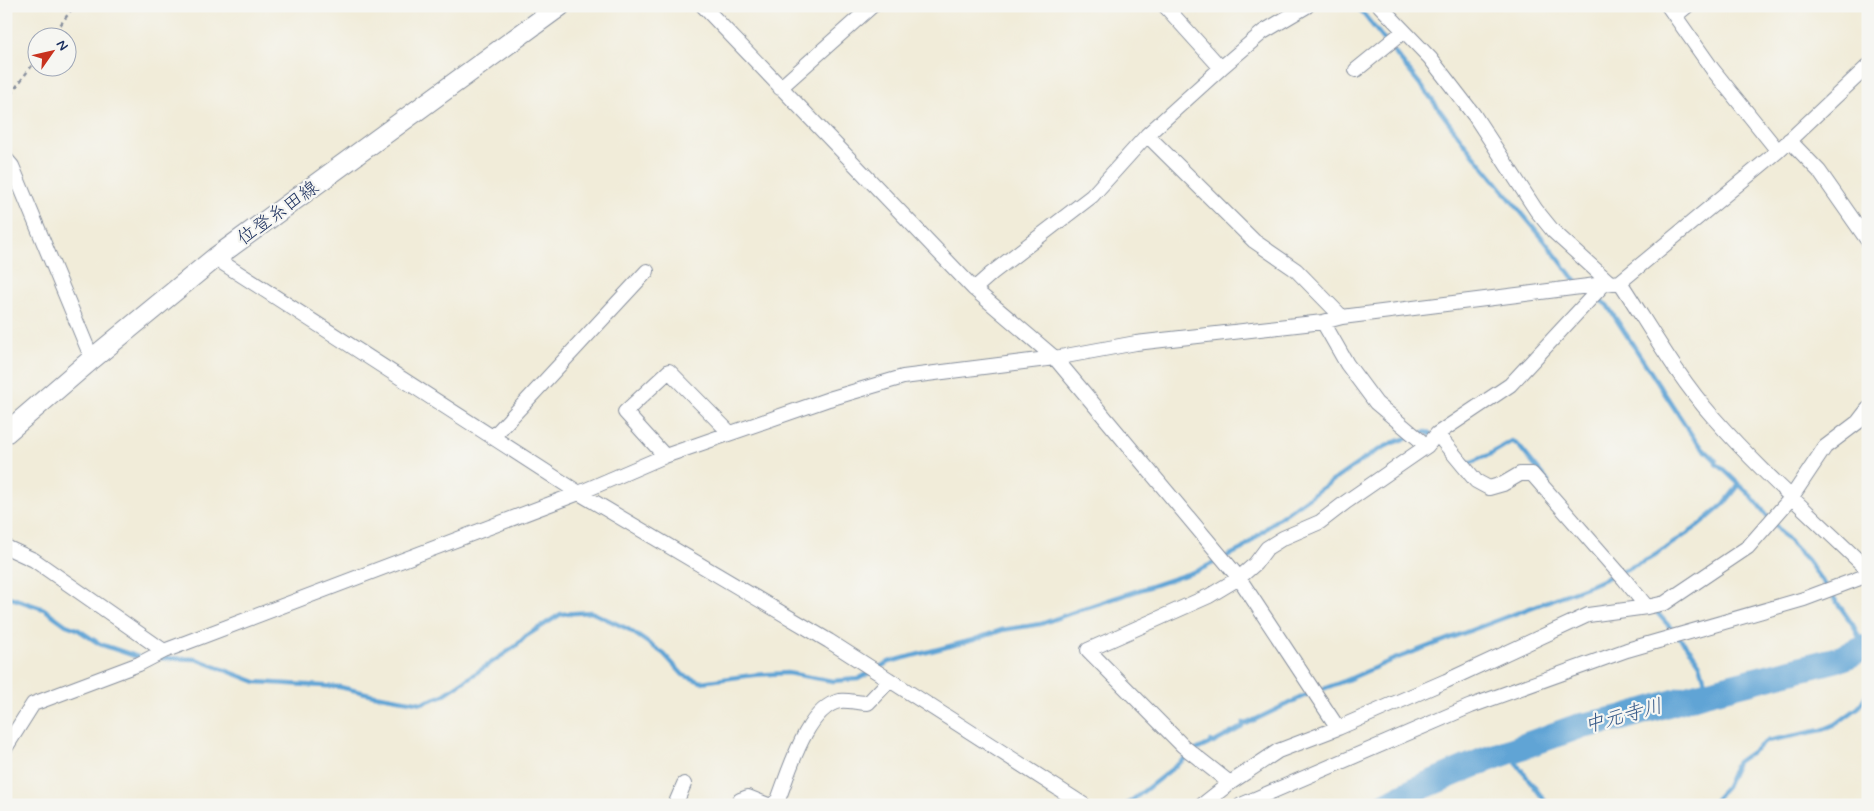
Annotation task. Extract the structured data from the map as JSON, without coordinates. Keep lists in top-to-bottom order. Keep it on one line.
{"streets":{"main road":["位登糸田線"]},"water":["中元寺川"],"north":"top right"}
